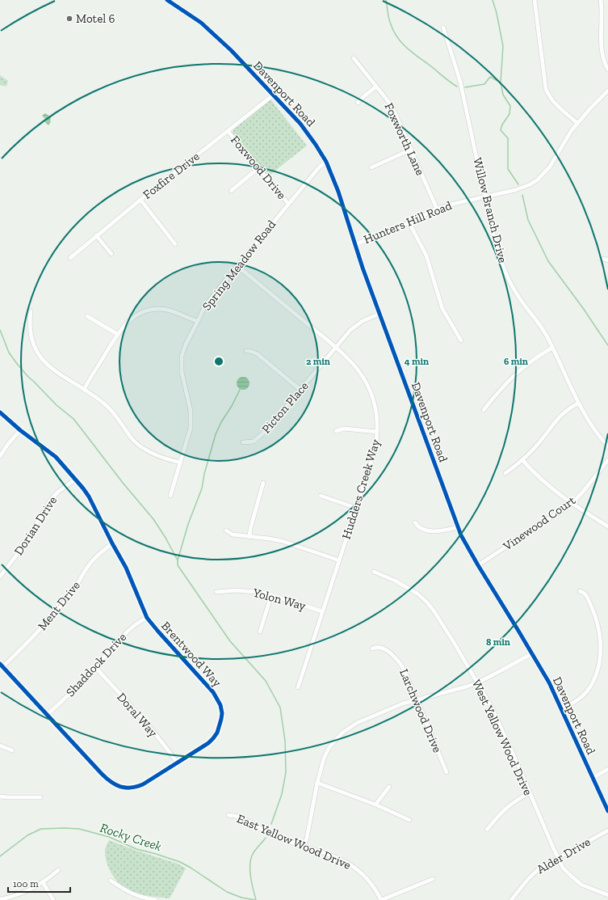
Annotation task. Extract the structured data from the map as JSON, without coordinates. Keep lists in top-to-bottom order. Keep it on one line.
{"streets":{"street":["Davenport Road","Foxworth Lane","Foxwood Drive","Foxfire Drive","Willow Branch Drive","Hunters Hill Road","Spring Meadow Road","Picton Place","Hudders Creek Way","Vinewood Court","Dorian Drive","Yolon Way","Ment Drive","Brentwood Way","Shaddock Drive","Larchwood Drive","Doral Way","West Yellow Wood Drive","East Yellow Wood Drive","Alder Drive"]},"crossings":[["Davenport Road","Foxfire Drive"],["Davenport Road","Hunters Hill Road"],["Davenport Road","Spring Meadow Road"],["Davenport Road","Picton Place"],["Davenport Road","Vinewood Court"],["Foxworth Lane","Hunters Hill Road"],["Foxwood Drive","Foxfire Drive"],["Foxwood Drive","Spring Meadow Road"],["Willow Branch Drive","Hunters Hill Road"],["Spring Meadow Road","Hudders Creek Way"],["Picton Place","Hudders Creek Way"],["Hudders Creek Way","Yolon Way"],["Dorian Drive","Brentwood Way"],["Ment Drive","Brentwood Way"],["Brentwood Way","Shaddock Drive"],["Brentwood Way","Doral Way"],["Shaddock Drive","Doral Way"],["West Yellow Wood Drive","Alder Drive"]],"water":["Rocky Creek"],"places":["Motel 6"],"scale_bar":"100 m","rings":["2 min","4 min","6 min","8 min"]}
